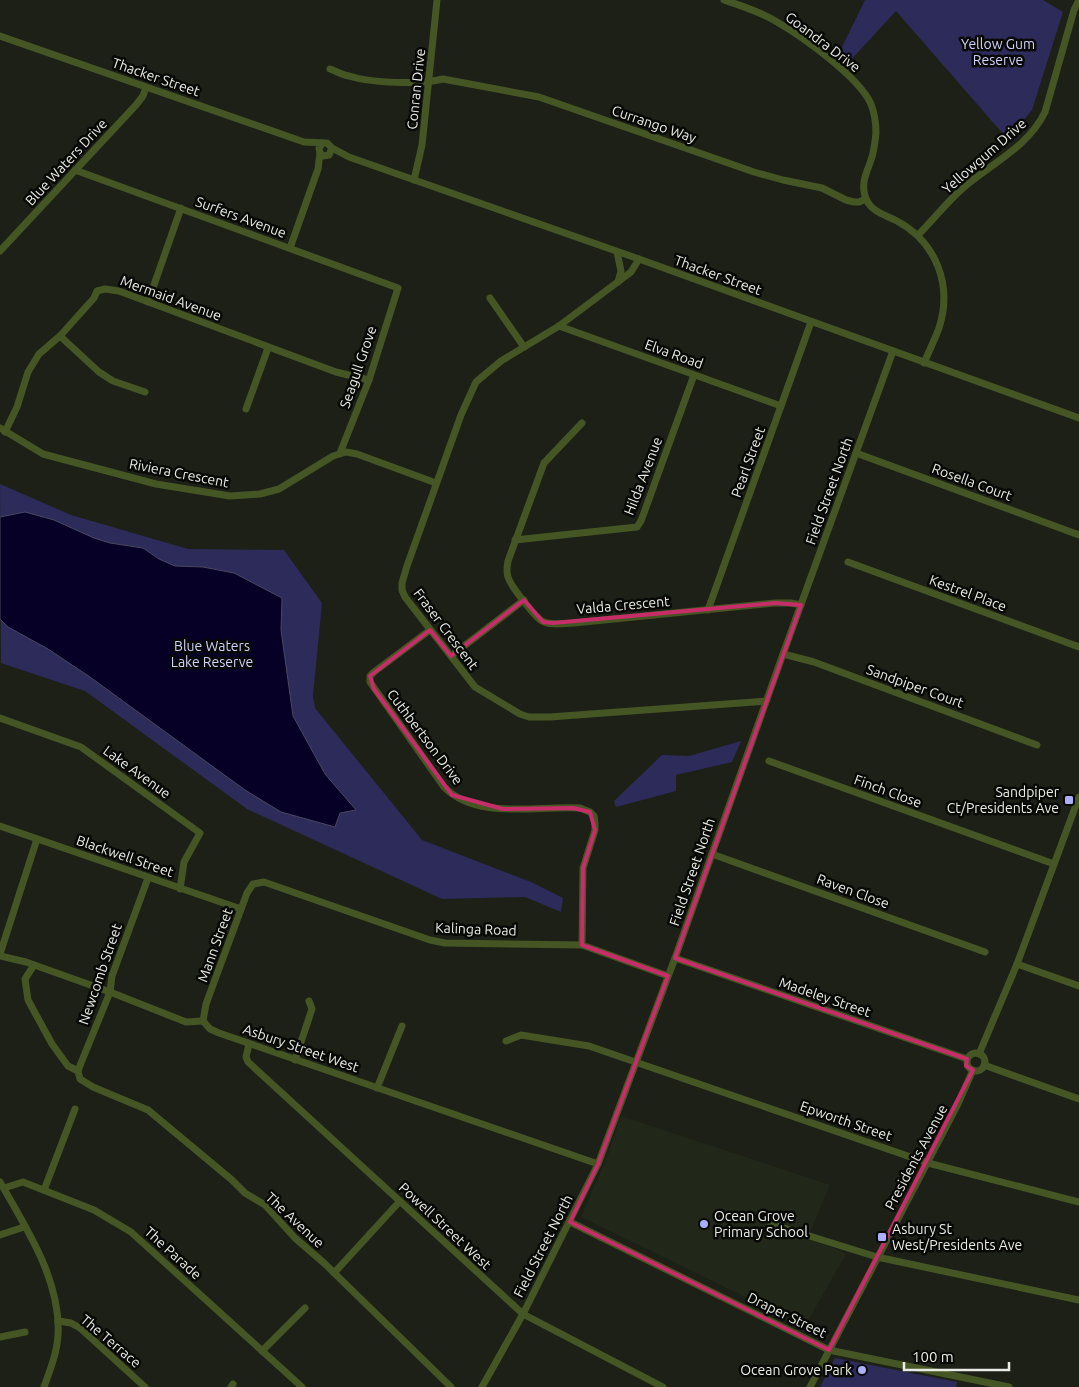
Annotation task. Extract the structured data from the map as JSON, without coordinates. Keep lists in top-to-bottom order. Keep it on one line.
{"streets":{"street":["Goandra Drive","Thacker Street","Conran Drive","Currango Way","Yellowgum Drive","Blue Waters Drive","Surfers Avenue","Mermaid Avenue","Elva Road","Seagull Grove","Pearl Street","Riviera Crescent","Hilda Avenue","Rosella Court","Field Street North","Kestrel Place","Valda Crescent","Fraser Crescent","Sandpiper Court","Cuthbertson Drive","Lake Avenue","Finch Close","Blackwell Street","Raven Close","Kalinga Road","Mann Street","Newcomb Street","Madeley Street","Asbury Street West","Epworth Street","Presidents Avenue","The Avenue","Powell Street West","The Parade","Draper Street","The Terrace"]},"crossings":[["Goandra Drive","Currango Way"],["Thacker Street","Conran Drive"],["Thacker Street","Blue Waters Drive"],["Thacker Street","Pearl Street"],["Thacker Street","Field Street North"],["Thacker Street","Fraser Crescent"],["Conran Drive","Currango Way"],["Blue Waters Drive","Surfers Avenue"],["Surfers Avenue","Seagull Grove"],["Mermaid Avenue","Seagull Grove"],["Mermaid Avenue","Riviera Crescent"],["Elva Road","Pearl Street"],["Elva Road","Hilda Avenue"],["Elva Road","Fraser Crescent"],["Seagull Grove","Riviera Crescent"],["Pearl Street","Valda Crescent"],["Hilda Avenue","Valda Crescent"],["Rosella Court","Field Street North"],["Field Street North","Valda Crescent"],["Field Street North","Fraser Crescent"],["Field Street North","Sandpiper Court"],["Field Street North","Raven Close"],["Field Street North","Kalinga Road"],["Field Street North","Madeley Street"],["Field Street North","Asbury Street West"],["Field Street North","Epworth Street"],["Field Street North","Powell Street West"],["Field Street North","Draper Street"],["Fraser Crescent","Cuthbertson Drive"],["Cuthbertson Drive","Kalinga Road"],["Lake Avenue","Blackwell Street"],["Blackwell Street","Mann Street"],["Blackwell Street","Newcomb Street"],["Kalinga Road","Mann Street"],["Mann Street","Asbury Street West"],["Newcomb Street","Asbury Street West"],["Newcomb Street","The Avenue"],["Madeley Street","Presidents Avenue"],["Asbury Street West","Powell Street West"],["Epworth Street","Presidents Avenue"],["Presidents Avenue","Draper Street"]],"parks":["Yellow Gum Reserve","Blue Waters Lake Reserve"],"places":{"transit":["Sandpiper Ct/Presidents Ave","Asbury St West/Presidents Ave"],"other":["Ocean Grove Primary School","Ocean Grove Park"]},"scale_bar":"100 m"}
